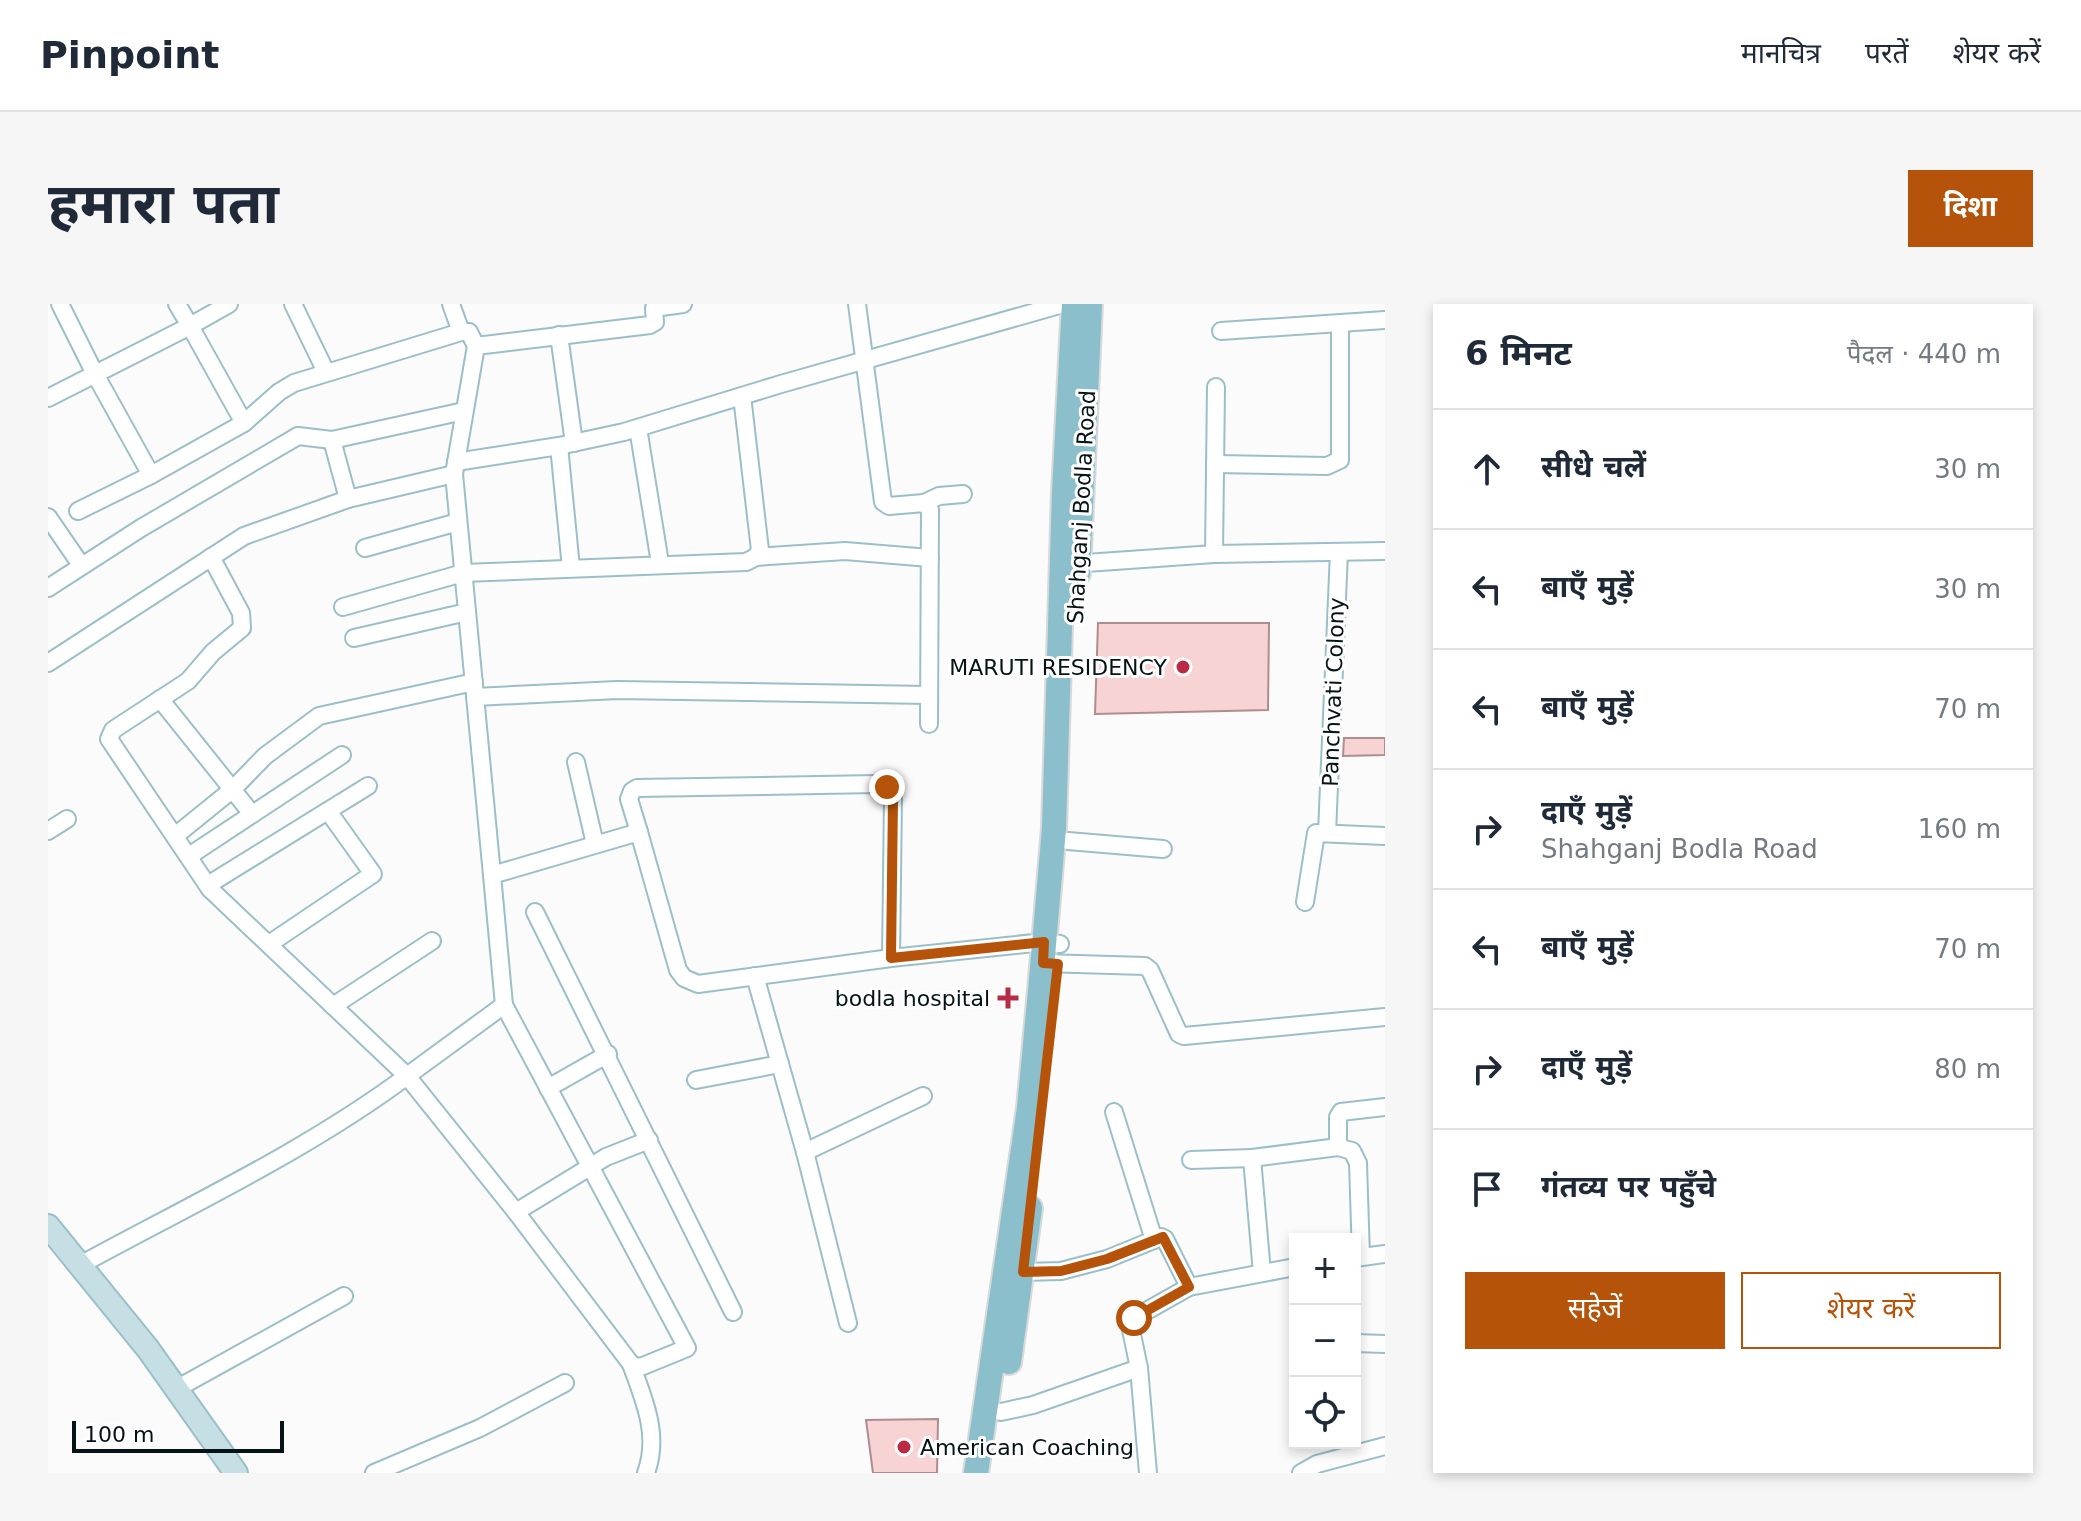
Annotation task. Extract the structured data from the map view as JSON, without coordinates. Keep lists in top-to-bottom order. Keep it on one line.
{"streets":{"main road":["Shahganj Bodla Road"],"street":["Panchvati Colony"]},"places":{"other":["MARUTI RESIDENCY","American Coaching"],"health":["bodla hospital"]},"scale_bar":"100 m","page":{"header":"Pinpoint","nav":["मानचित्र","परतें","शेयर करें"],"buttons":["दिशा",["सहेजें","शेयर करें"]],"title":"हमारा पता","heading":["6 मिनट","पैदल · 440 m"],"list":[["सीधे चलें","30 m"],["बाएँ मुड़ें","30 m"],["बाएँ मुड़ें","70 m"],["दाएँ मुड़ें","Shahganj Bodla Road","160 m"],["बाएँ मुड़ें","70 m"],["दाएँ मुड़ें","80 m"],"गंतव्य पर पहुँचे"],"map_buttons":["+","−"],"scale":"100 m"}}
